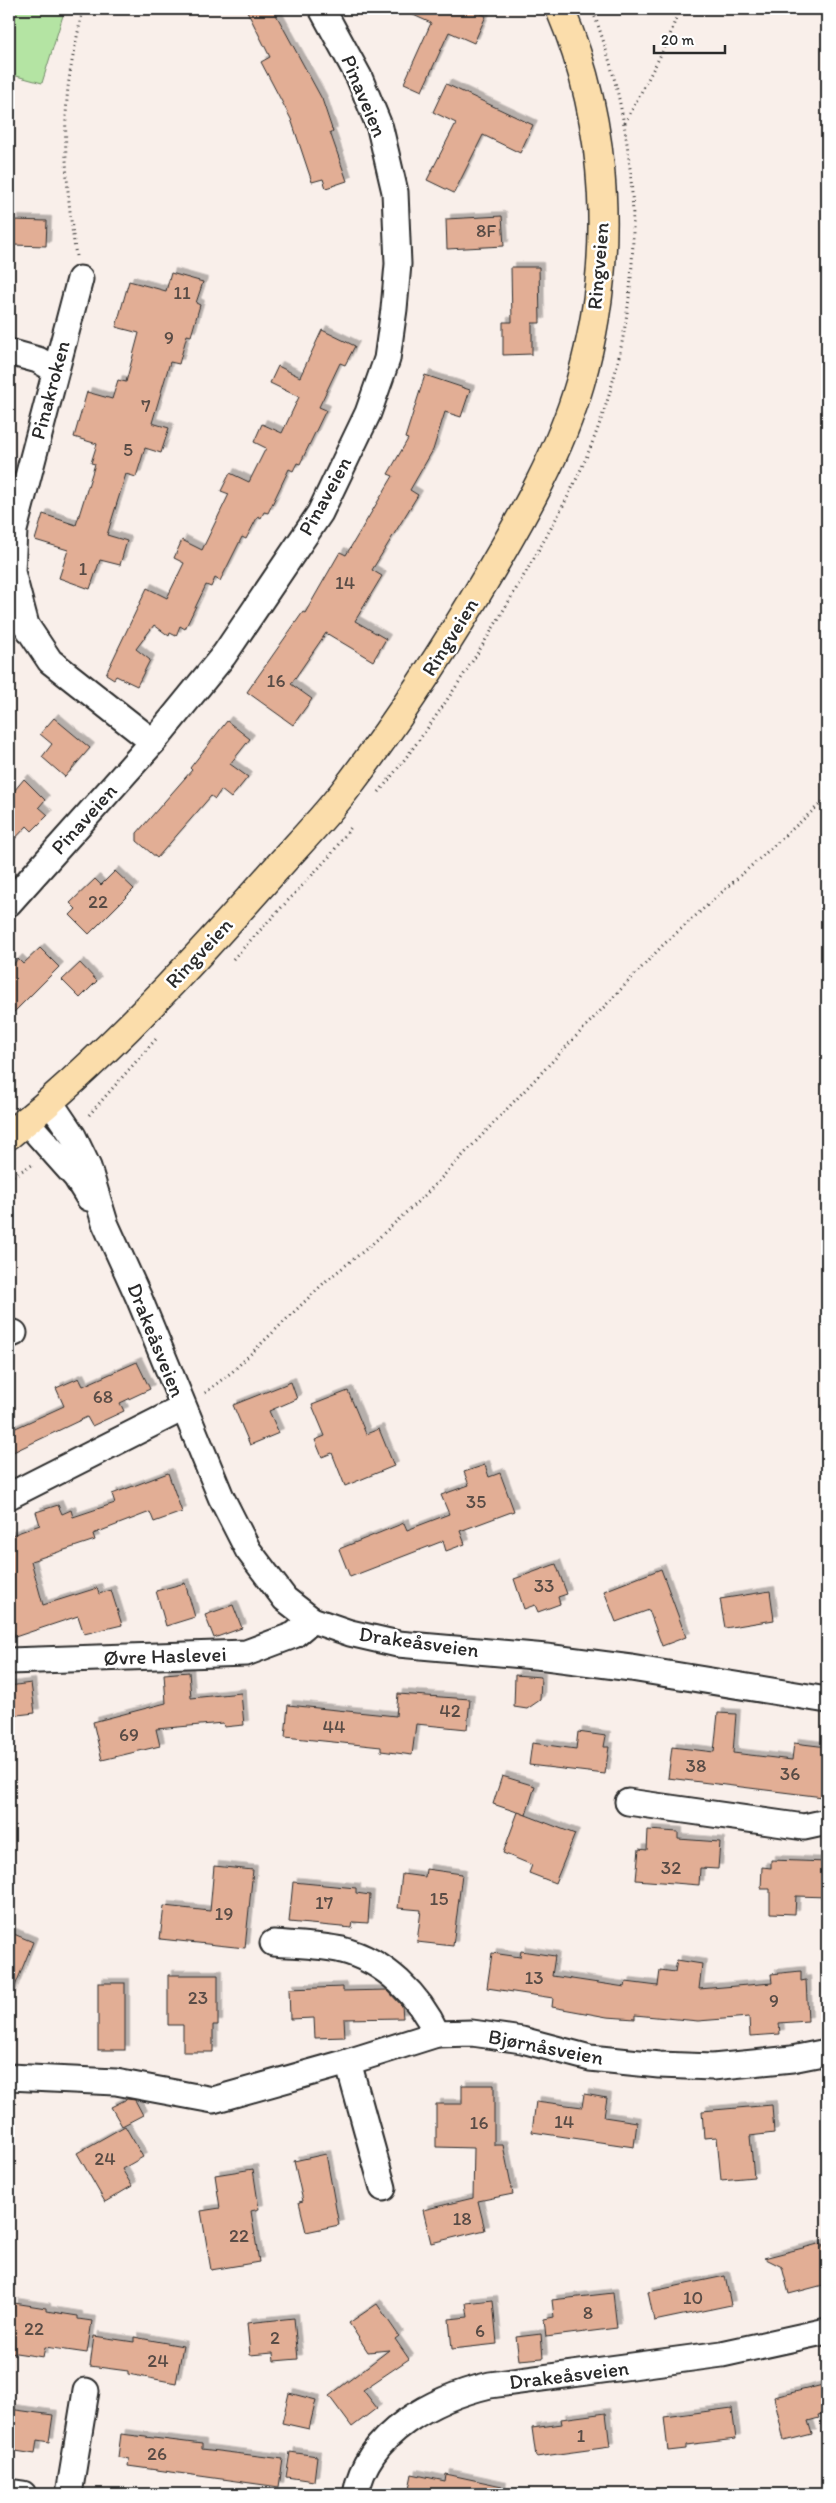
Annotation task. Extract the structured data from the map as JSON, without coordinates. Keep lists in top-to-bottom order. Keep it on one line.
{"streets":{"main road":["Ringveien"],"street":["Pinaveien","Pinakroken","Drakeåsveien","Øvre Haslevei","Bjørnåsveien"]},"crossings":[["Pinaveien","Pinakroken"],["Ringveien","Drakeåsveien"],["Drakeåsveien","Øvre Haslevei"]],"house_numbers":["8F","11","9","7","5","1","14","16","22","68","35","33","42","44","69","38","36","32","15","17","19","13","23","9","14","16","24","18","22","10","8","22","6","2","24","1","26"],"scale_bar":"20 m"}
